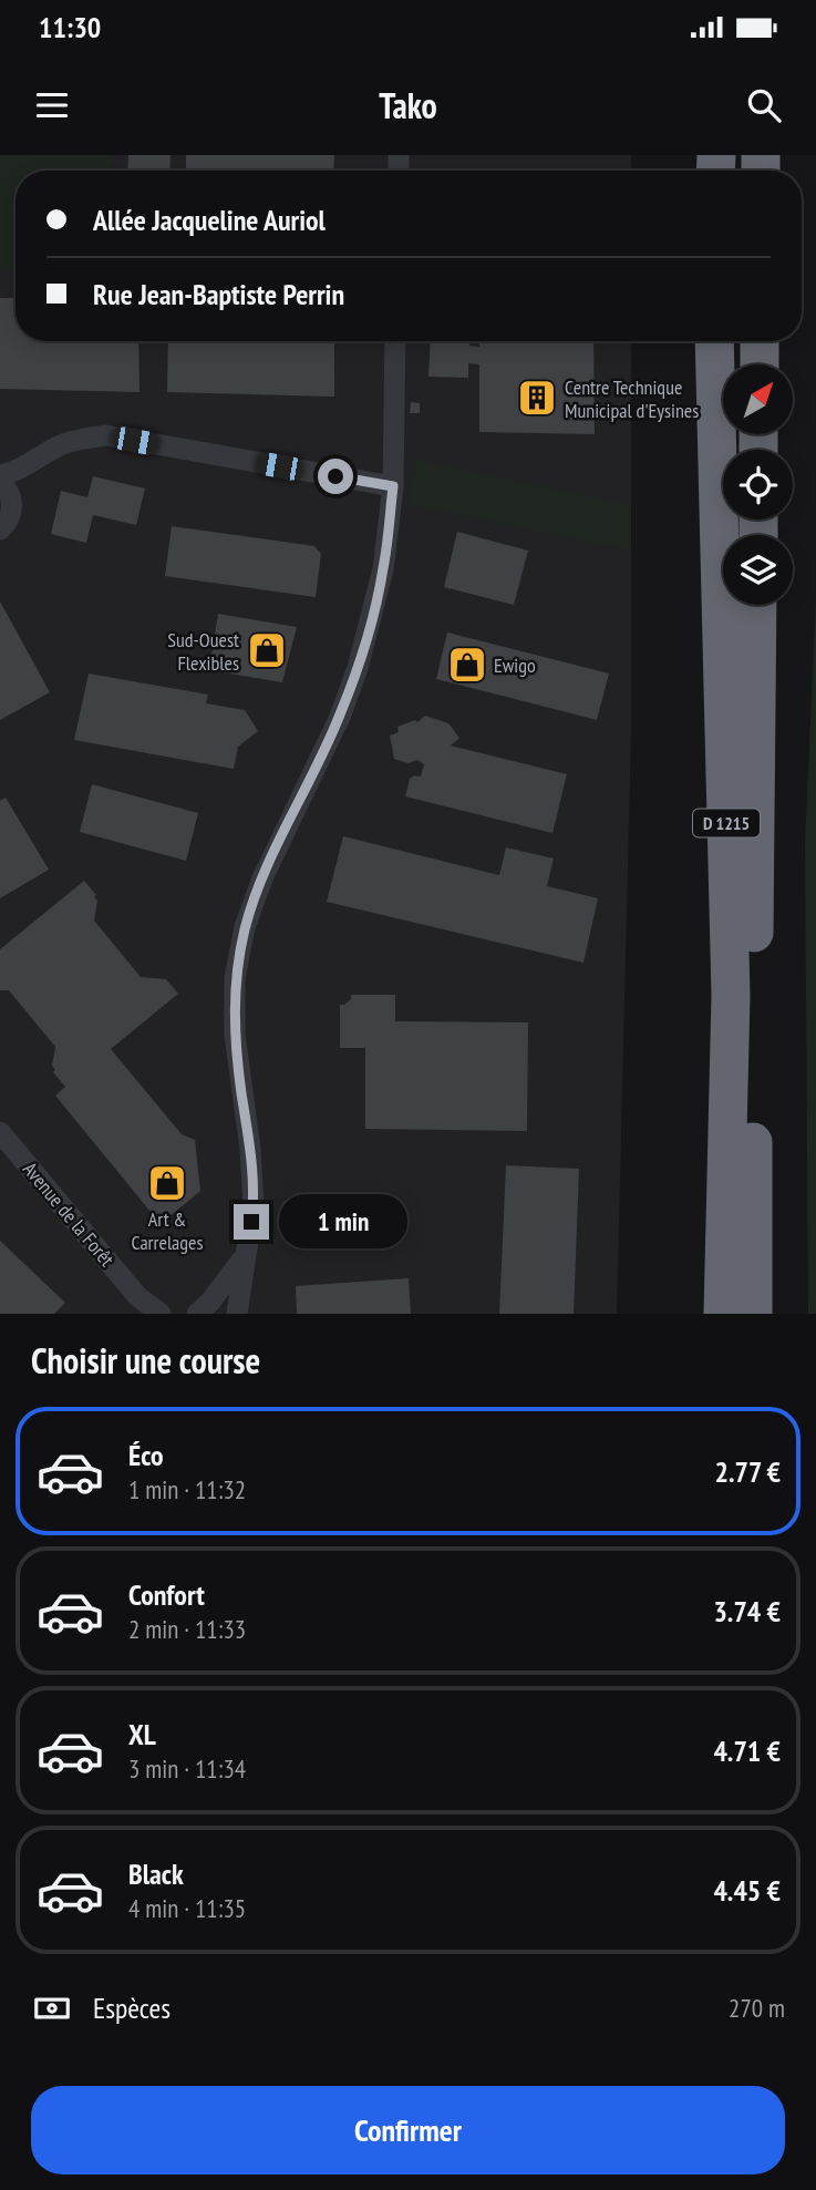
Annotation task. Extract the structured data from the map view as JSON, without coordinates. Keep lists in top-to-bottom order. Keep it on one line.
{"streets":{"highway":["D 1215"],"street":["Avenue de la Forêt"]},"places":{"building":["Centre Technique Municipal d'Eysines"],"shop":["Sud-Ouest Flexibles","Ewigo","Art & Carrelages"]},"north":"top right","page":{"status":"11:30","header":"Tako","banner":["Allée Jacqueline Auriol","Rue Jean-Baptiste Perrin"],"bubble":"1 min","heading":"Choisir une course","list":[{"name":"Éco","note":"1 min · 11:32","value":"2.77 €"},{"name":"Confort","note":"2 min · 11:33","value":"3.74 €"},{"name":"XL","note":"3 min · 11:34","value":"4.71 €"},{"name":"Black","note":"4 min · 11:35","value":"4.45 €"}],"pay":["Espèces","270 m"],"buttons":"Confirmer"}}
